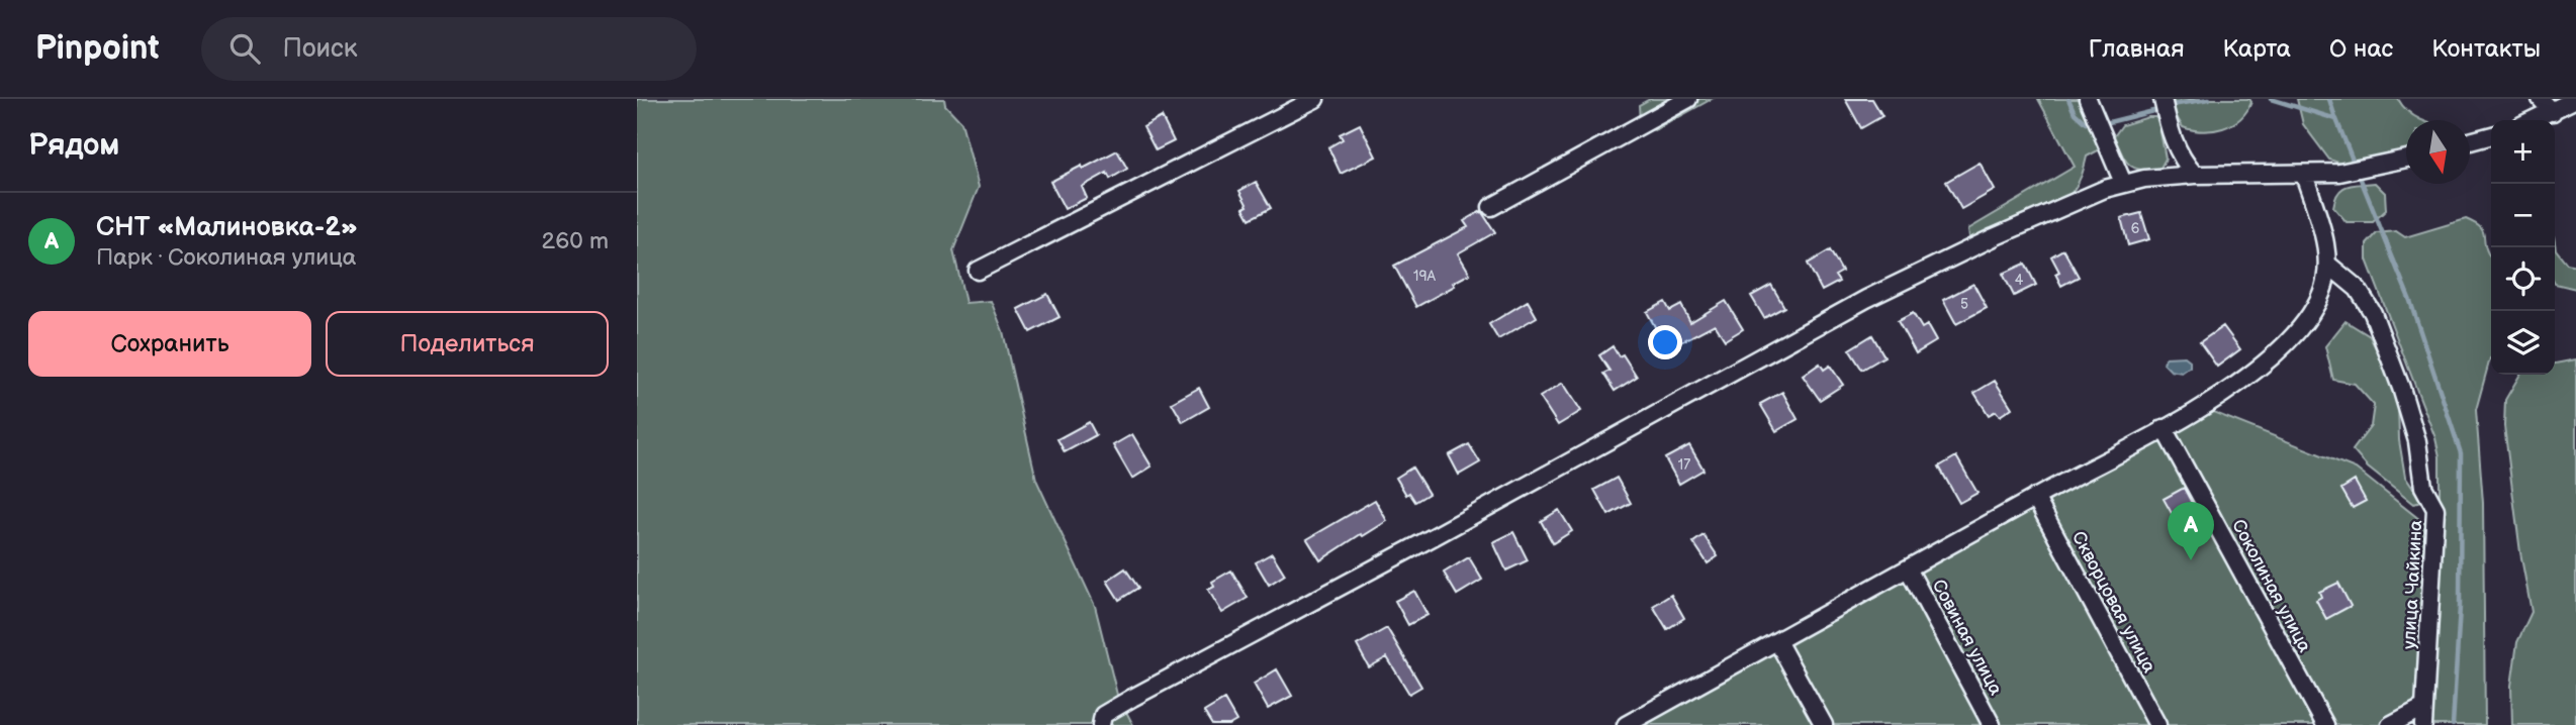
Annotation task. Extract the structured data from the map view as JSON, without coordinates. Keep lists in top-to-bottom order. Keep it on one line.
{"streets":{"street":["улица Чайкина","Соколиная улица","Скворцовая улица","Совиная улица"]},"house_numbers":["6","19А","4","5","17"],"north":"bottom","page":{"header":"Pinpoint","search":"Поиск","nav":["Главная","Карта","О нас","Контакты"],"heading":"Рядом","map_buttons":["+","−"],"list":[{"mark":"A","name":"СНТ «Малиновка-2»","note":"Парк · Соколиная улица","value":"260 m"}],"buttons":["Сохранить","Поделиться"],"pins":"A"}}
